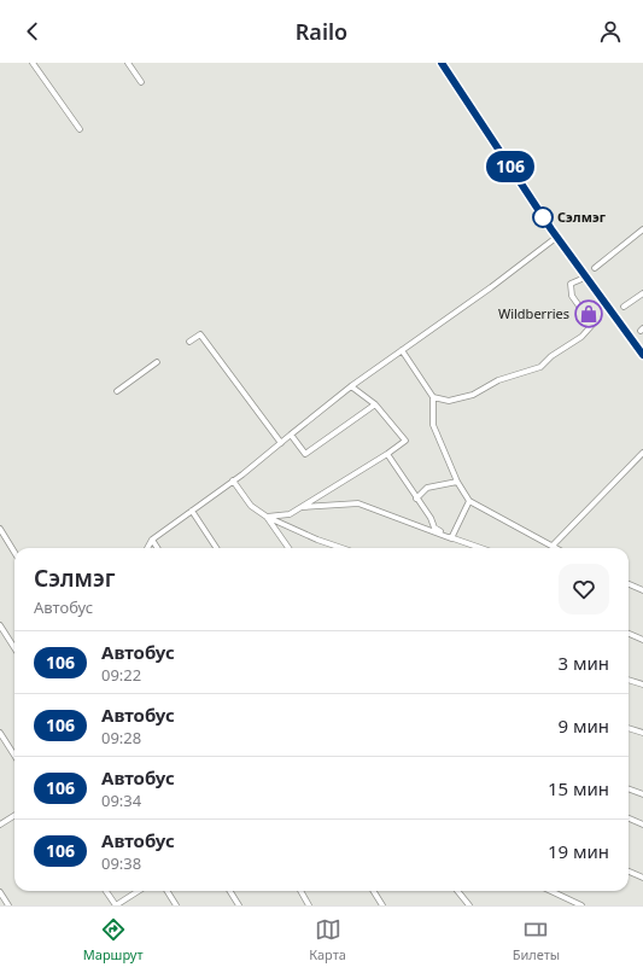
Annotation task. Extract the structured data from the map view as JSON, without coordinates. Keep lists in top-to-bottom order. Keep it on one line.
{"places":{"other":["Сэлмэг"],"shop":["Wildberries"]},"lines":["bus line 106"],"page":{"header":"Railo","on_map":"106","heading":["Сэлмэг","Автобус"],"list":[{"mark":"106","name":"Автобус","note":"09:22","value":"3 мин"},{"mark":"106","name":"Автобус","note":"09:28","value":"9 мин"},{"mark":"106","name":"Автобус","note":"09:34","value":"15 мин"},{"mark":"106","name":"Автобус","note":"09:38","value":"19 мин"}],"tabs":["Маршрут","Карта","Билеты"]}}
